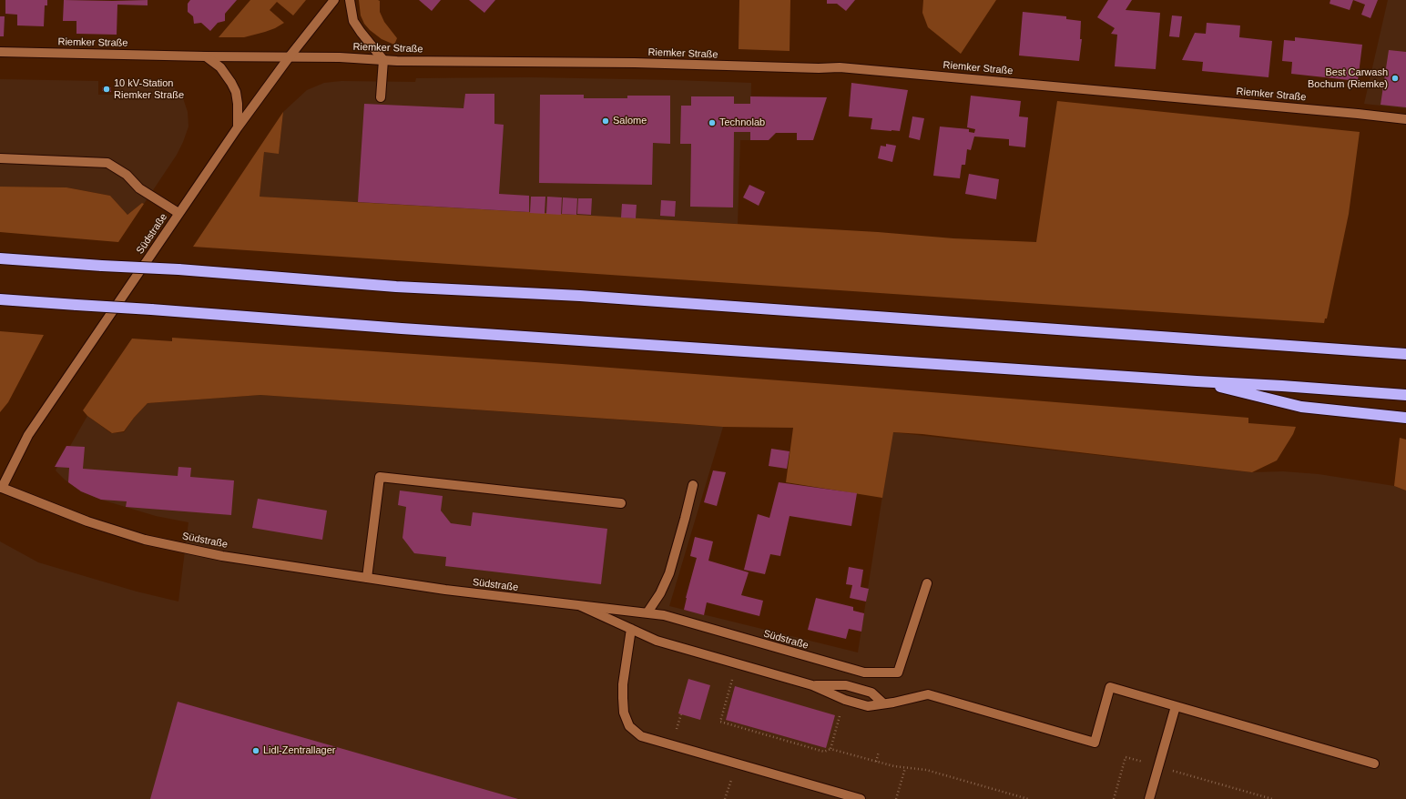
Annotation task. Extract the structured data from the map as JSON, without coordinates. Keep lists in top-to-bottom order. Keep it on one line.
{"streets":{"street":["Riemker Straße","Südstraße"]},"crossings":[["Riemker Straße","Südstraße"]],"places":["Best Carwash Bochum (Riemke)","10 kV-Station Riemker Straße","Salome","Technolab","Lidl-Zentrallager"]}
